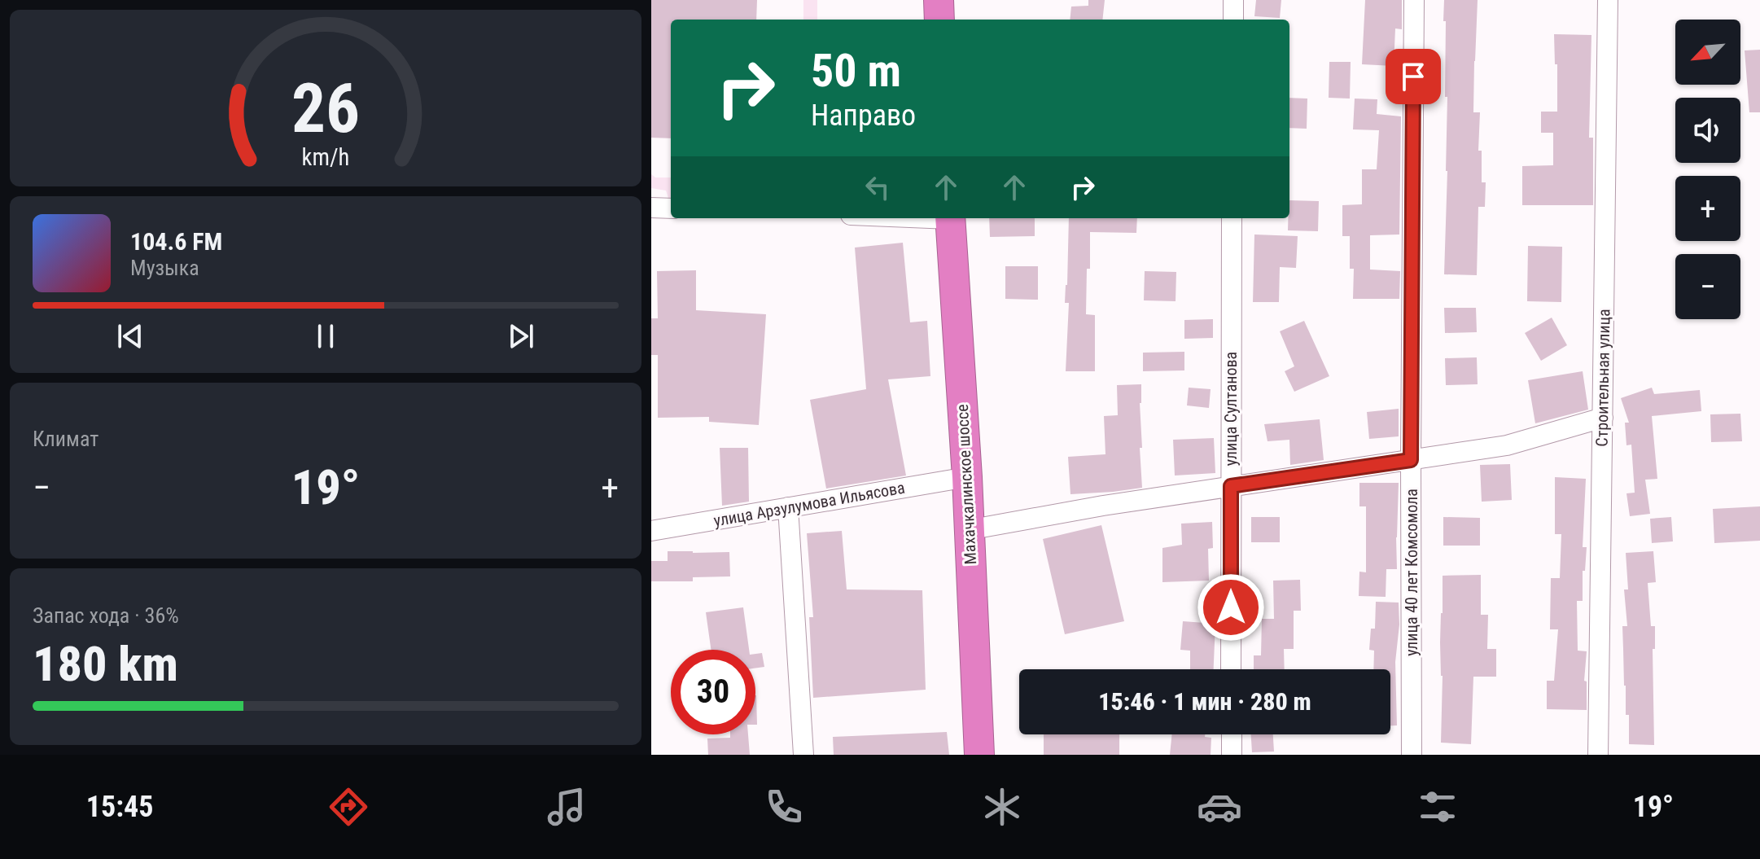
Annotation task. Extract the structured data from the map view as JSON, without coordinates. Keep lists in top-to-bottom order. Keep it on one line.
{"streets":{"highway":["Махачкалинское шоссе"],"street":["Строительная улица","улица Султанова","улица Арзулумова Ильясова","улица 40 лет Комсомола"]},"crossings":[["Махачкалинское шоссе","улица Арзулумова Ильясова"]],"north":"bottom left","page":{"map_buttons":["+","−"],"turn":["50 m","Направо"],"song":["104.6 FM","Музыка"],"tile":["Климат",["Запас хода · 36%","180 km"]],"heat":["−","19°","+"],"limit":"30","trip":"15:46 · 1 мин · 280 m","tabs":["15:45","19°"],"gauge":["26","km/h"]}}
